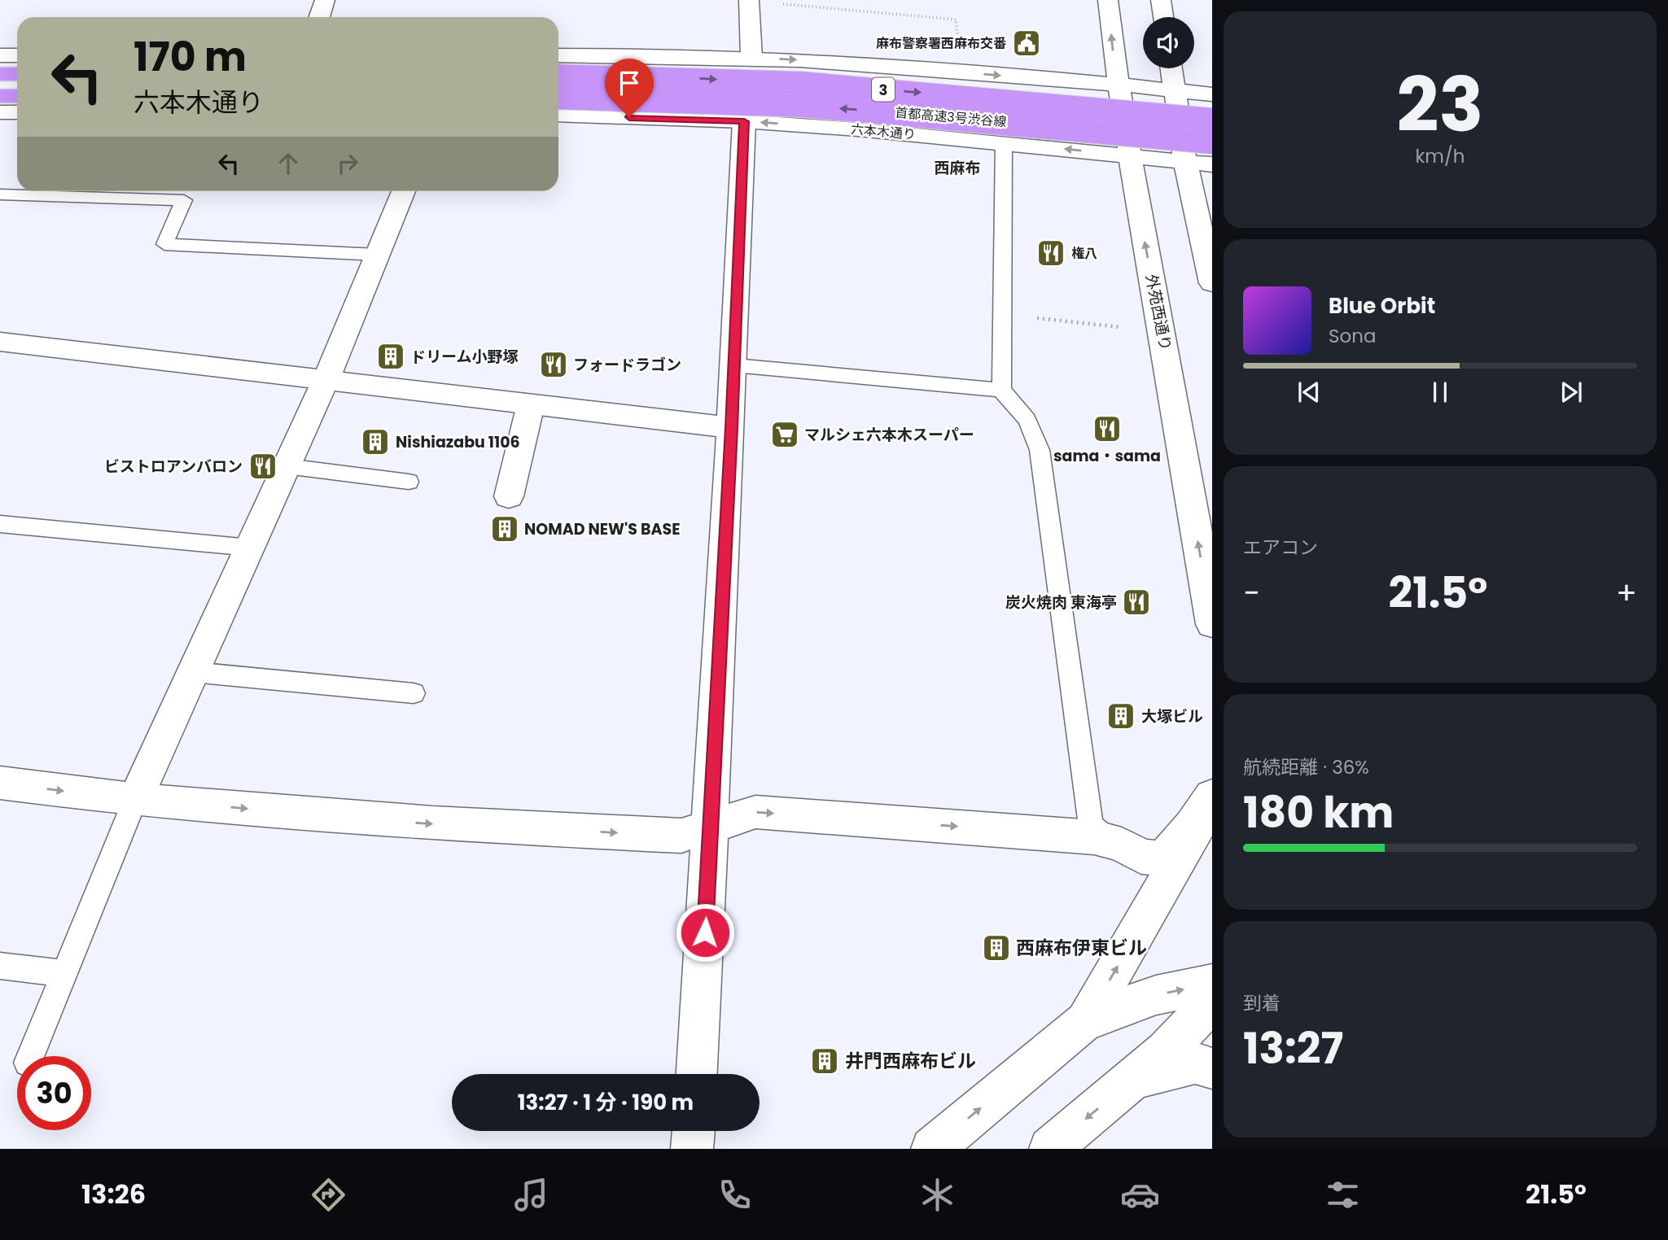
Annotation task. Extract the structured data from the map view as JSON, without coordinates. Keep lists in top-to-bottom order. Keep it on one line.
{"streets":{"highway":["3","首都高速3号渋谷線"],"main road":["六本木通り","外苑西通り"]},"crossings":[["六本木通り","外苑西通り"]],"districts":["西麻布"],"places":{"public building":["麻布警察署西麻布交番"],"restaurant":["権八","フォードラゴン","sama・sama","ビストロアンバロン","炭火焼肉 東海亭"],"building":["ドリーム小野塚","Nishiazabu 1106","NOMAD NEW'S BASE","大塚ビル","西麻布伊東ビル","井門西麻布ビル"],"supermarket":["マルシェ六本木スーパー"]},"page":{"tile":[["23","km/h"],"エアコン",["航続距離 · 36%","180 km"],["到着","13:27"]],"turn":["170 m","六本木通り"],"song":["Blue Orbit","Sona"],"heat":["−","21.5°","+"],"limit":"30","trip":"13:27 · 1 分 · 190 m","tabs":["13:26","21.5°"]}}
